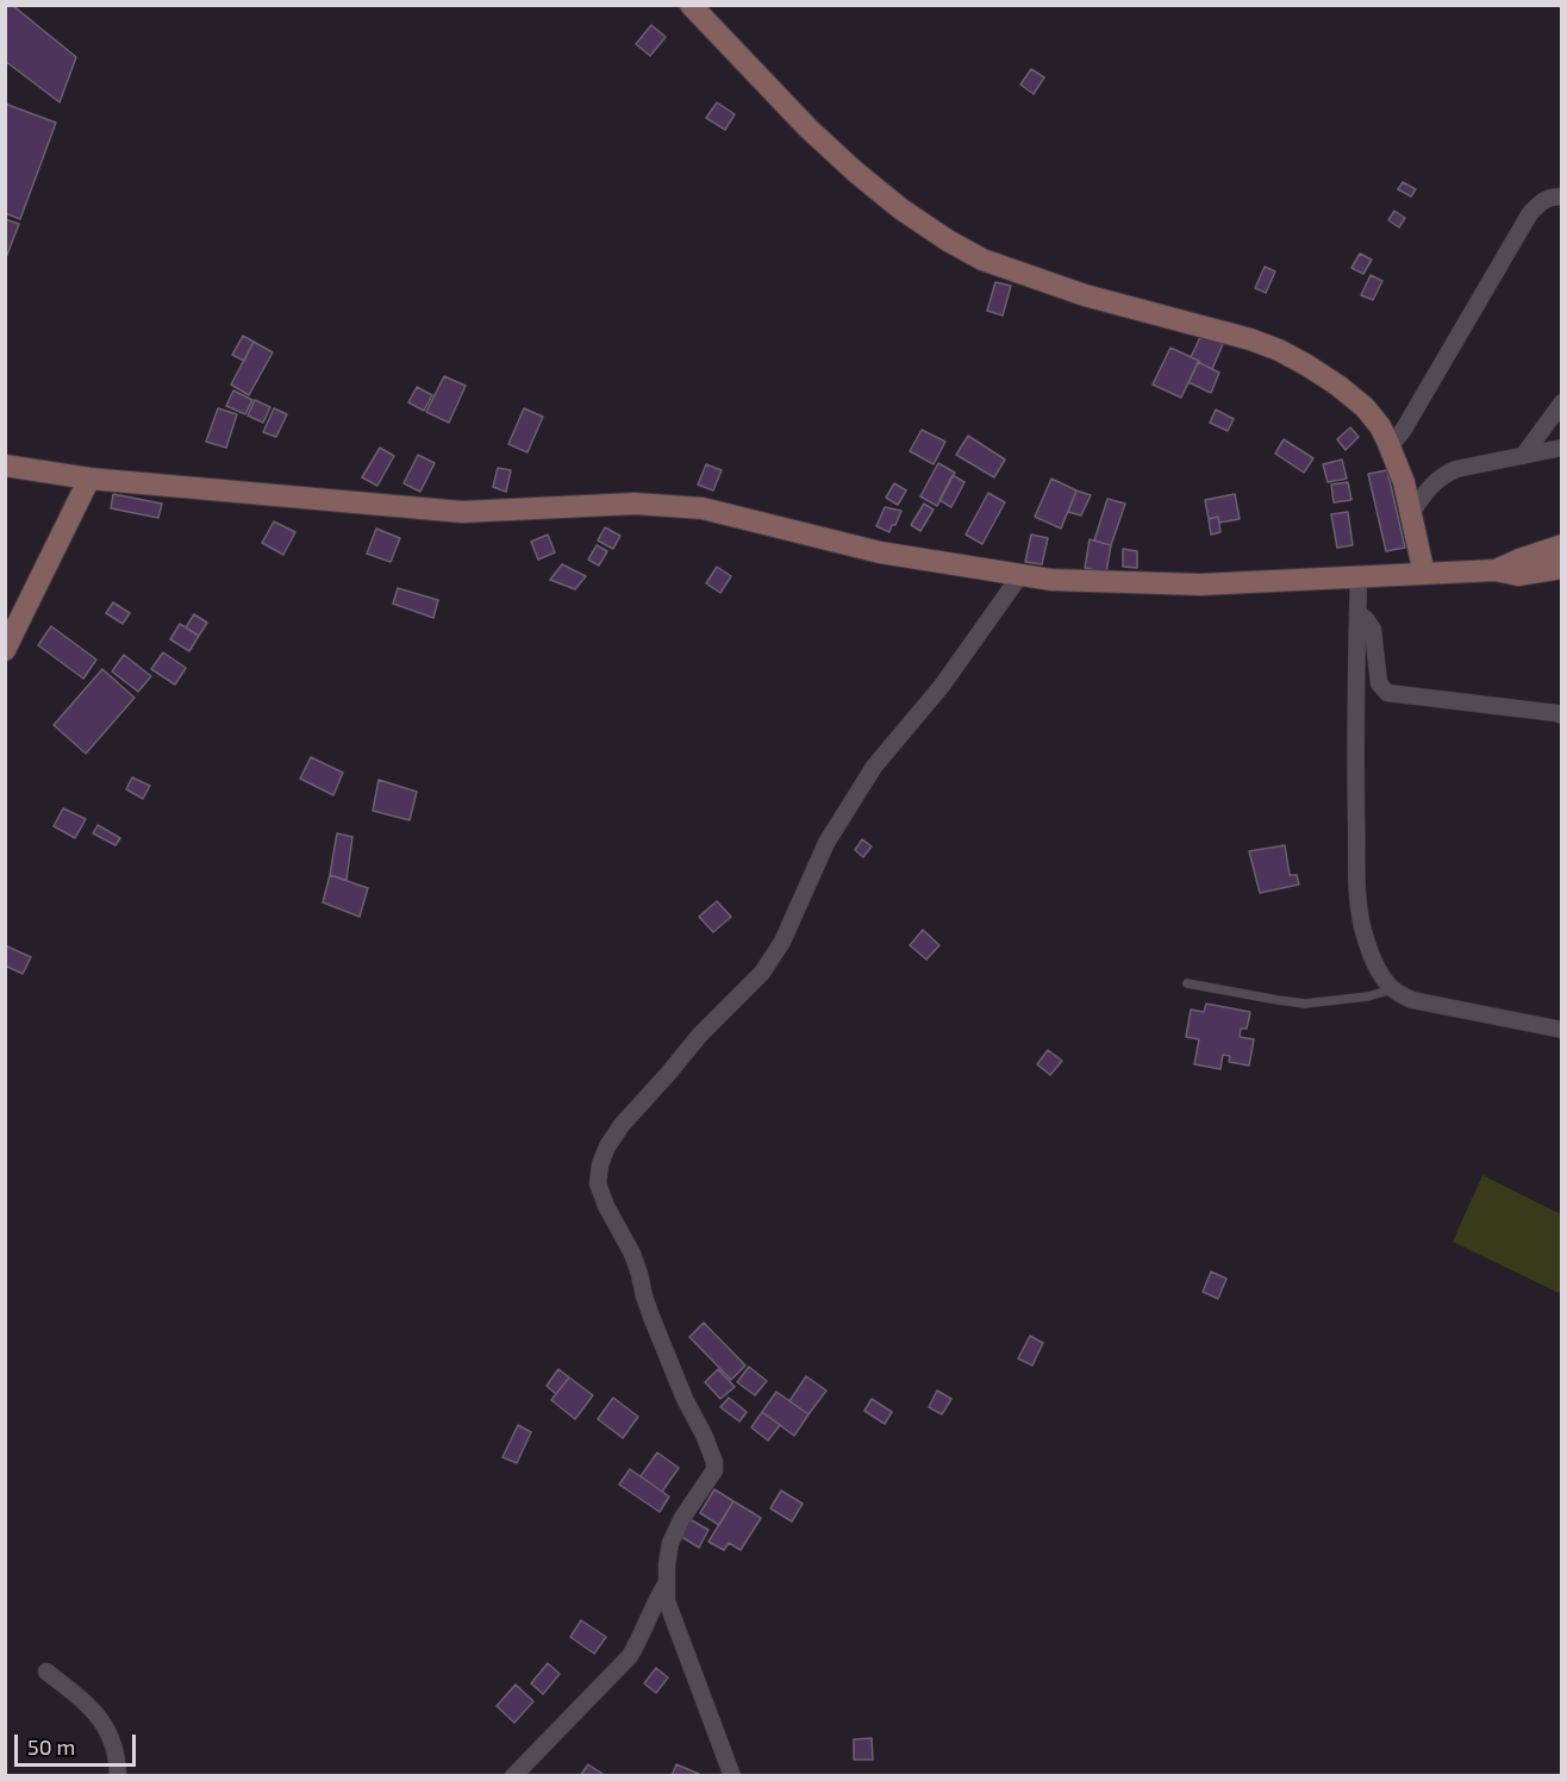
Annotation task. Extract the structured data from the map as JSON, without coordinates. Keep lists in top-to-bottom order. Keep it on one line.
{"scale_bar":"50 m"}
